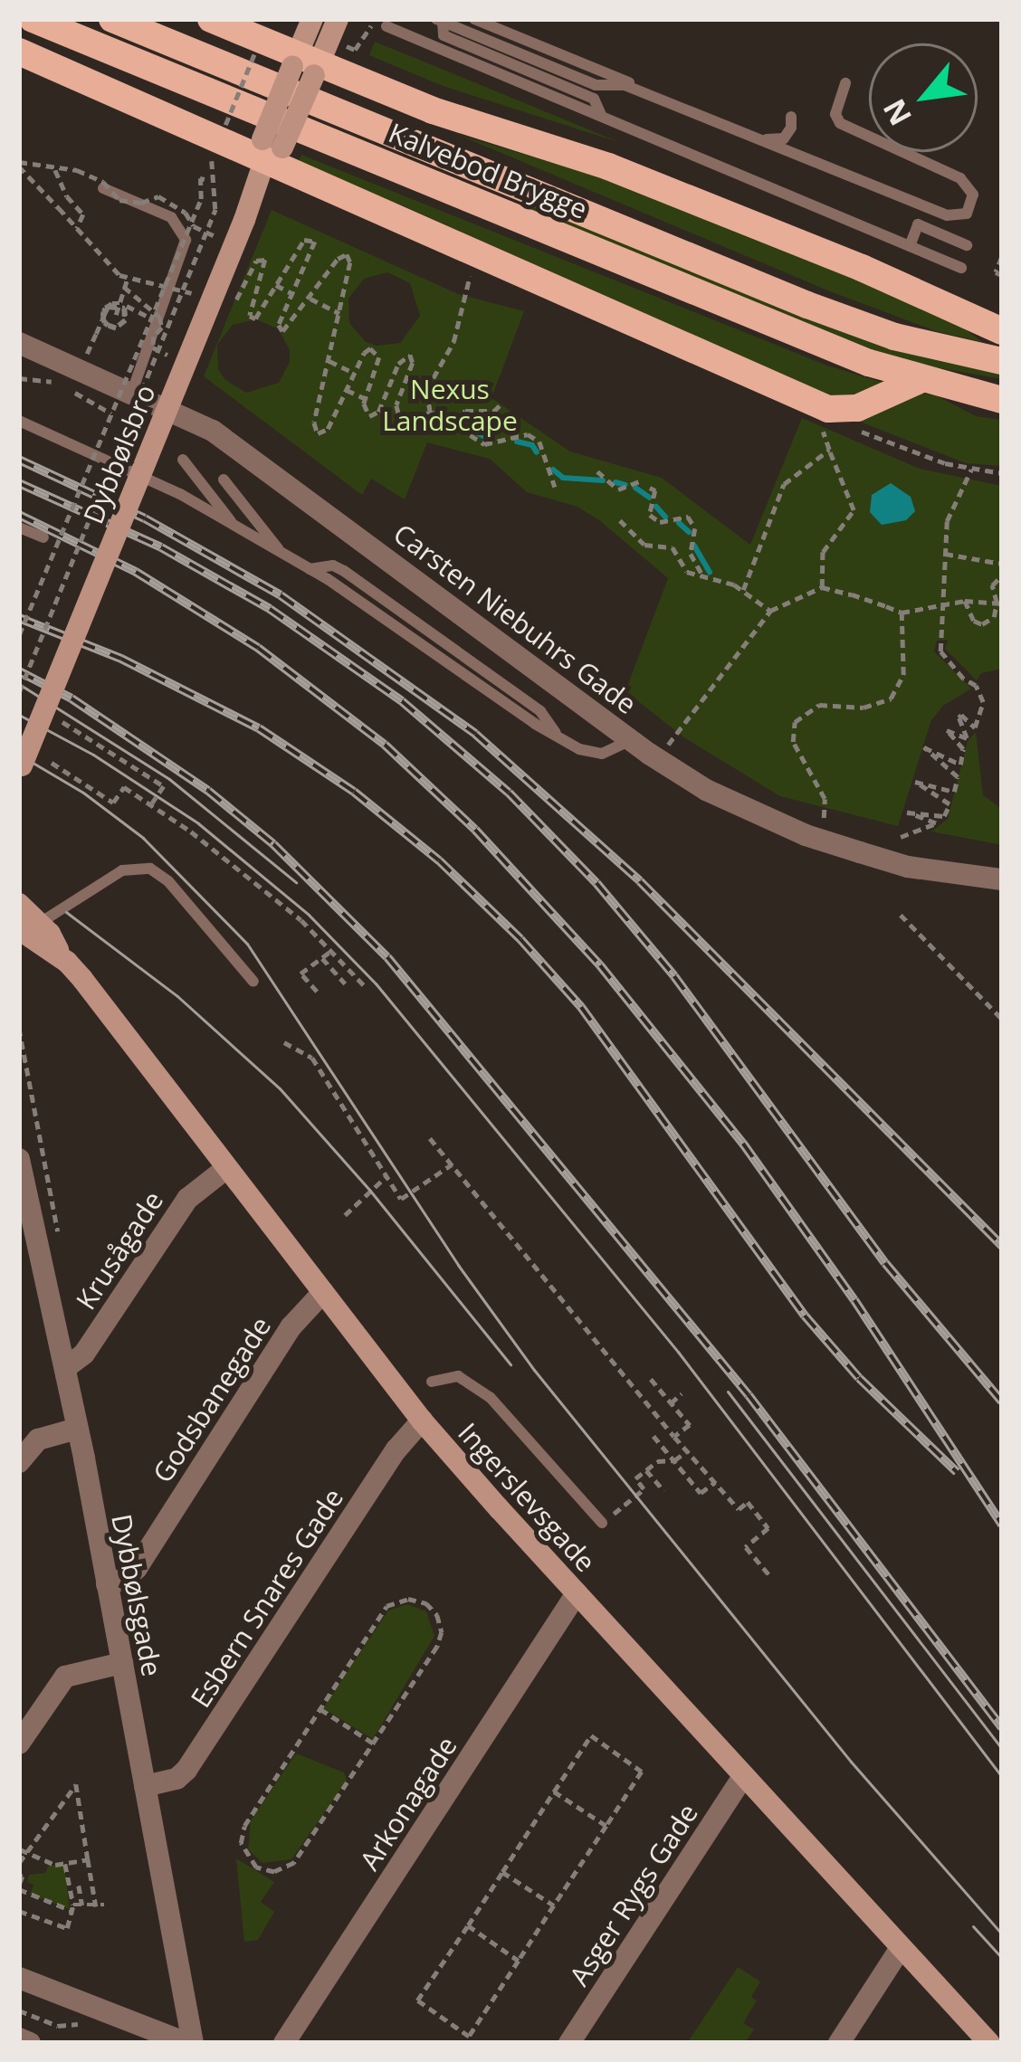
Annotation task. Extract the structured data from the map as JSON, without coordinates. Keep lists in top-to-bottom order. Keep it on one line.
{"streets":{"main road":["Kalvebod Brygge"],"street":["Dybbølsbro","Carsten Niebuhrs Gade","Krusågade","Godsbanegade","Ingerslevsgade","Dybbølsgade","Esbern Snares Gade","Arkonagade","Asger Rygs Gade"]},"crossings":[["Krusågade","Ingerslevsgade"],["Krusågade","Dybbølsgade"],["Godsbanegade","Ingerslevsgade"],["Godsbanegade","Dybbølsgade"],["Ingerslevsgade","Esbern Snares Gade"],["Ingerslevsgade","Arkonagade"],["Ingerslevsgade","Asger Rygs Gade"],["Dybbølsgade","Esbern Snares Gade"]],"parks":["Nexus Landscape"],"north":"bottom left"}
